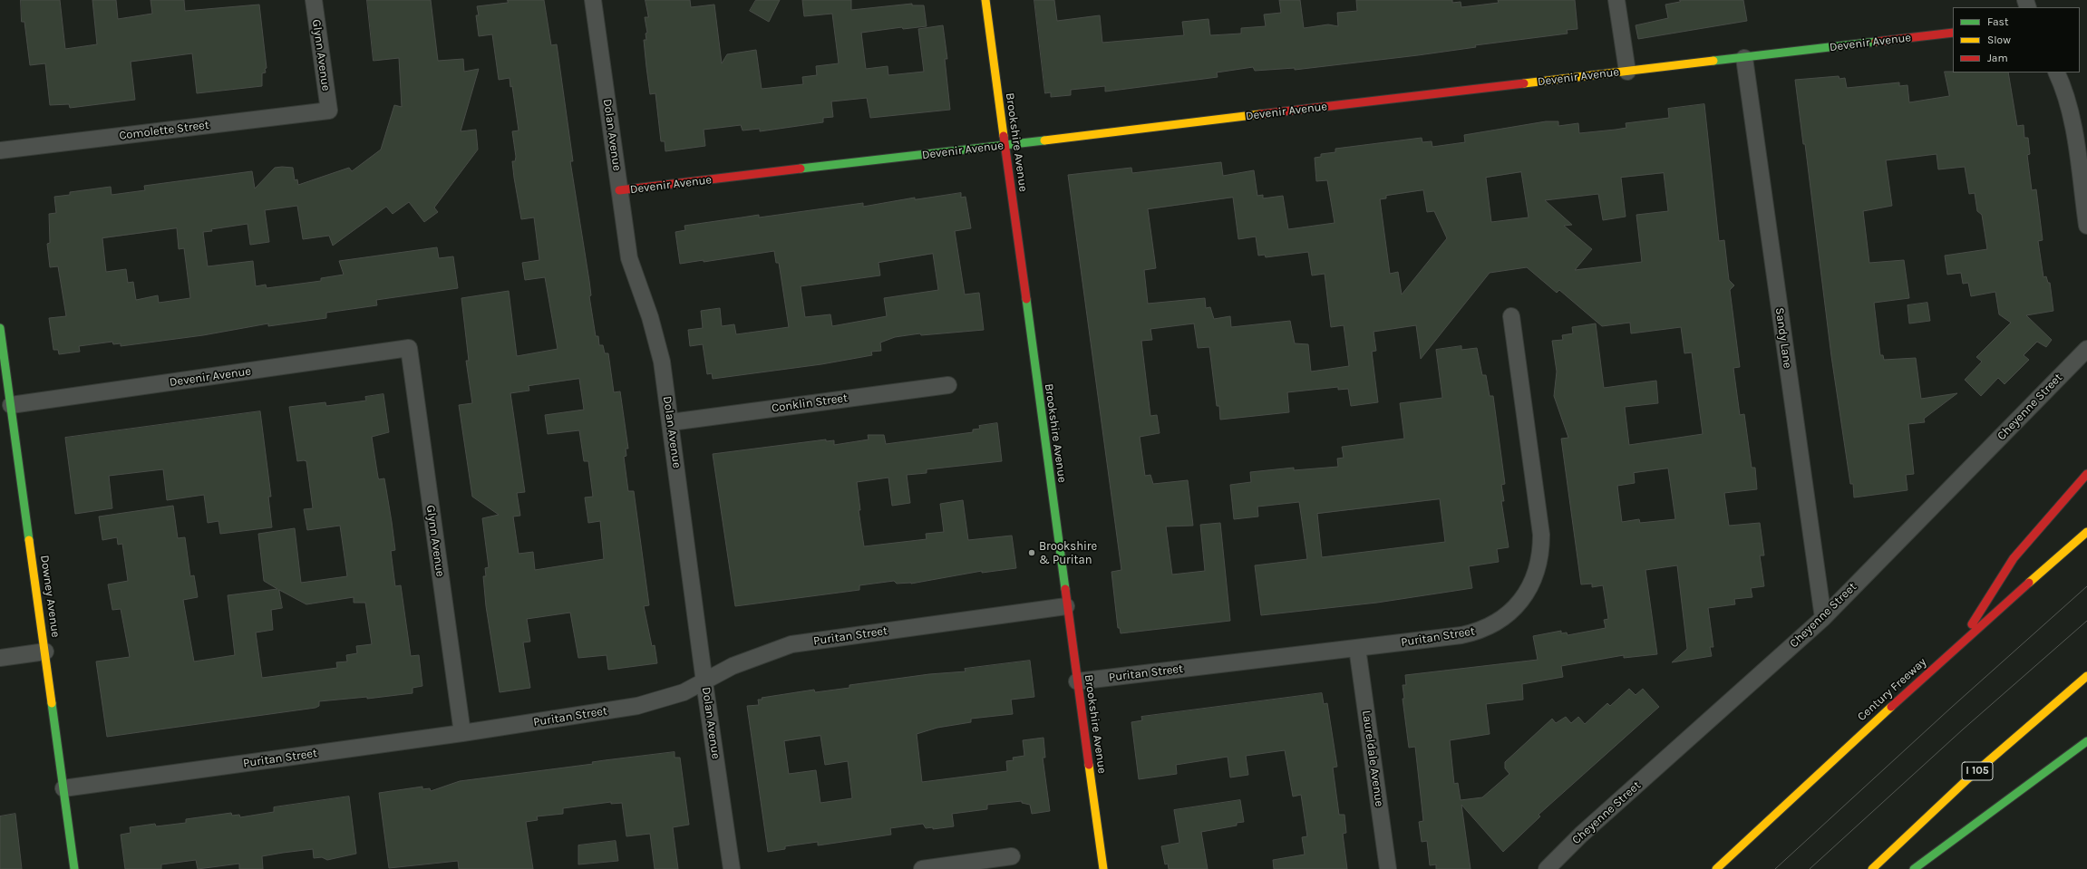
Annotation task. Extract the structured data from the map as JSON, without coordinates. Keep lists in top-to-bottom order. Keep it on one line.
{"streets":{"main road":["Devenir Avenue","Brookshire Avenue","Downey Avenue","Century Freeway","I 105"],"street":["Glynn Avenue","Comolette Street","Dolan Avenue","Sandy Lane","Conklin Street","Cheyenne Street","Puritan Street","Laureldale Avenue"]},"crossings":[["Devenir Avenue","Glynn Avenue"],["Devenir Avenue","Dolan Avenue"],["Devenir Avenue","Brookshire Avenue"],["Devenir Avenue","Sandy Lane"],["Devenir Avenue","Downey Avenue"],["Glynn Avenue","Comolette Street"],["Glynn Avenue","Puritan Street"],["Dolan Avenue","Conklin Street"],["Dolan Avenue","Puritan Street"],["Brookshire Avenue","Puritan Street"],["Sandy Lane","Cheyenne Street"],["Downey Avenue","Puritan Street"],["Puritan Street","Laureldale Avenue"]],"places":["Brookshire & Puritan"],"legend":["Fast","Slow","Jam"]}
